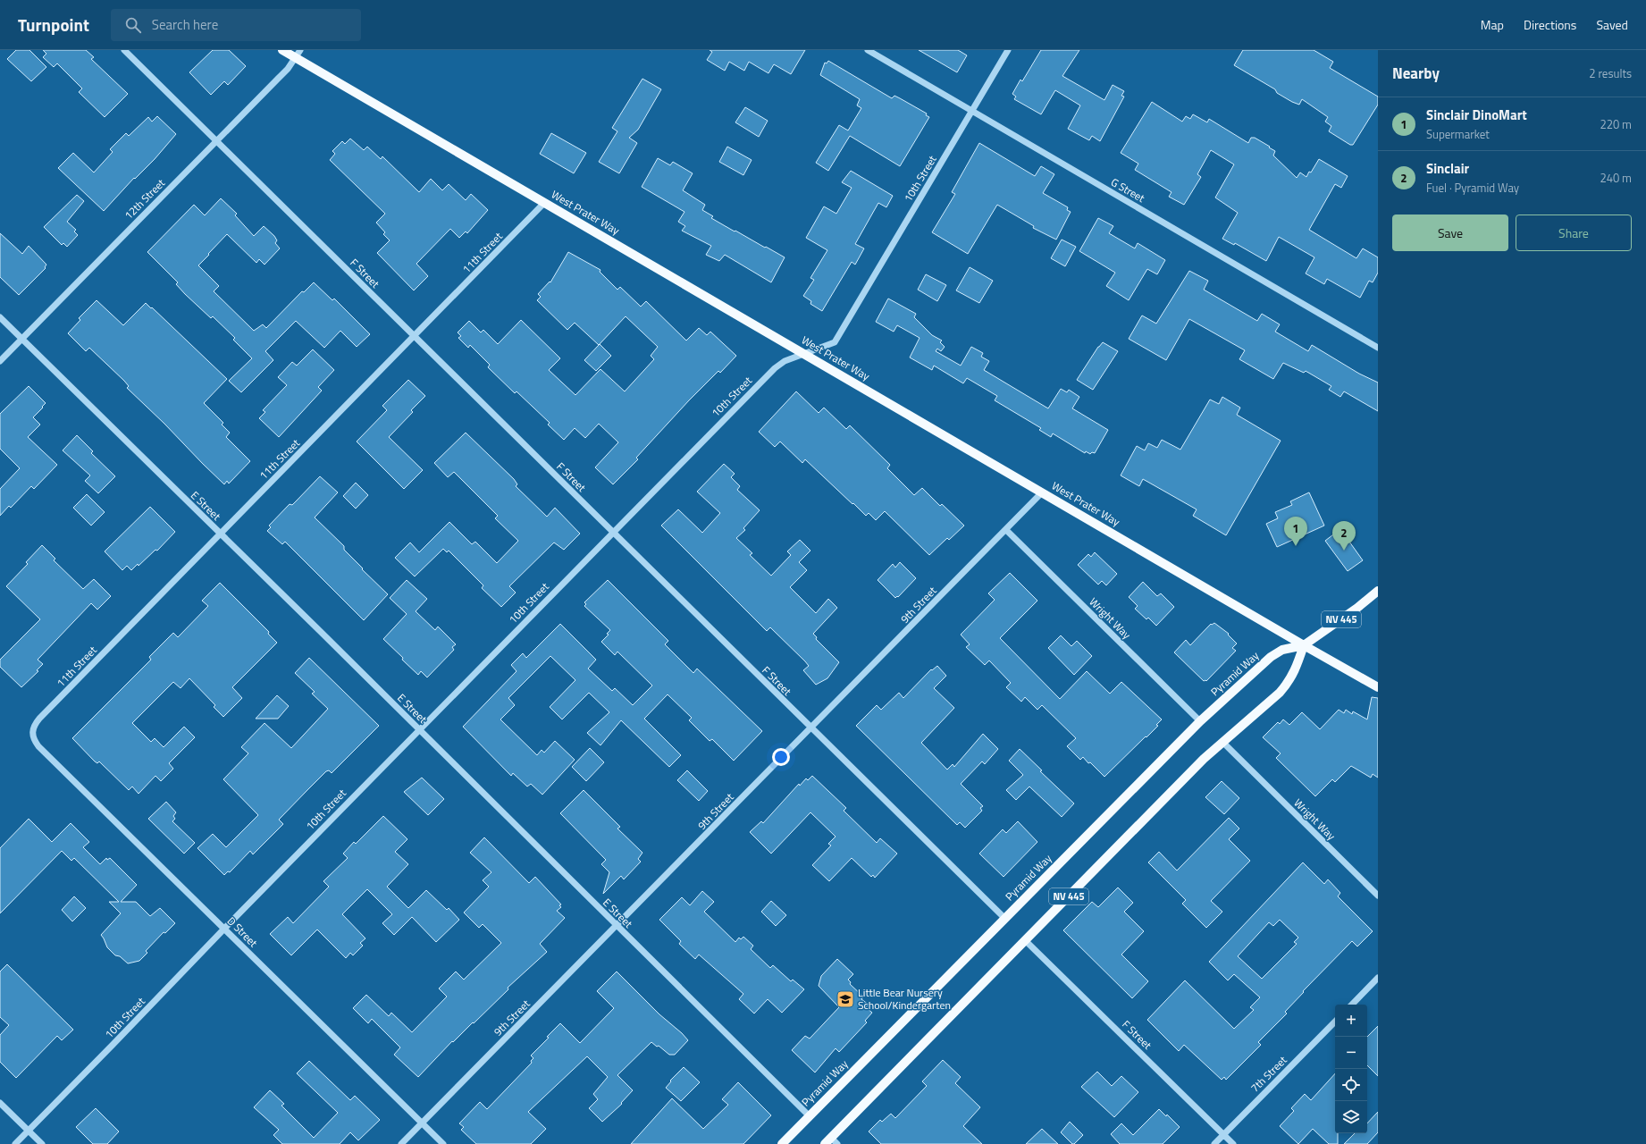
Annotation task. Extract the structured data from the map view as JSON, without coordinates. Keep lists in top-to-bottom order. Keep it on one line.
{"streets":{"main road":["West Prater Way","NV 445","Pyramid Way"],"street":["10th Street","G Street","12th Street","11th Street","F Street","E Street","9th Street","Wright Way","D Street","7th Street"]},"crossings":[["10th Street","G Street"],["10th Street","West Prater Way"],["10th Street","F Street"],["10th Street","E Street"],["10th Street","D Street"],["12th Street","West Prater Way"],["12th Street","F Street"],["12th Street","E Street"],["West Prater Way","11th Street"],["West Prater Way","9th Street"],["West Prater Way","NV 445"],["West Prater Way","Pyramid Way"],["11th Street","F Street"],["11th Street","E Street"],["11th Street","D Street"],["F Street","9th Street"],["F Street","NV 445"],["F Street","Pyramid Way"],["F Street","7th Street"],["E Street","9th Street"],["E Street","Pyramid Way"],["9th Street","Wright Way"],["9th Street","D Street"],["Wright Way","NV 445"],["Wright Way","Pyramid Way"],["NV 445","Pyramid Way"]],"places":{"school or university":["Little Bear Nursery School/Kindergarten"]},"page":{"header":"Turnpoint","search":"Search here","nav":["Map","Directions","Saved"],"heading":["Nearby","2 results"],"list":[{"mark":"1","name":"Sinclair DinoMart","note":"Supermarket","value":"220 m"},{"mark":"2","name":"Sinclair","note":"Fuel · Pyramid Way","value":"240 m"}],"buttons":["Save","Share"],"pins":["1","2"],"map_buttons":["+","−"]}}
